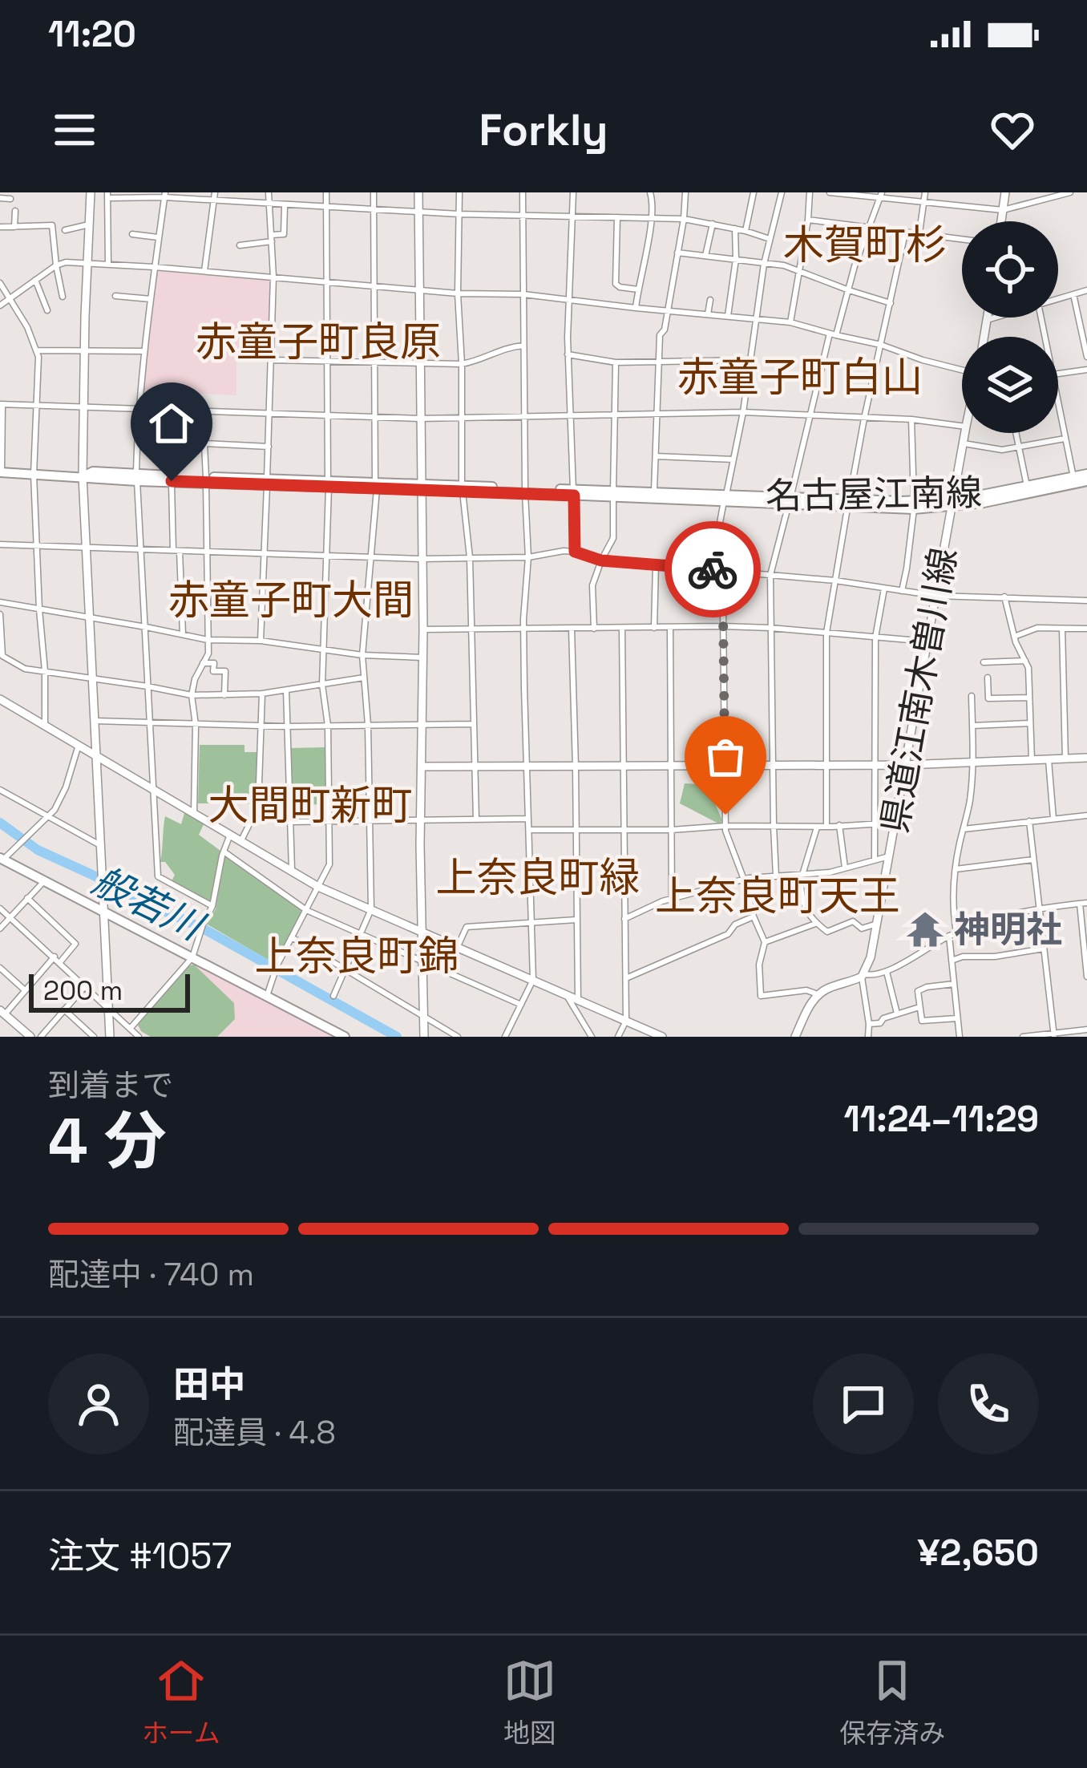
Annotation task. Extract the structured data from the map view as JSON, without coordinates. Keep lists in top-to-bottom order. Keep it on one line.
{"streets":{"main road":["名古屋江南線"],"street":["県道江南木曽川線"]},"crossings":[["名古屋江南線","県道江南木曽川線"]],"districts":["木賀町杉","赤童子町良原","赤童子町白山","赤童子町大間","大間町新町","上奈良町緑","上奈良町天王","上奈良町錦"],"water":["般若川"],"places":{"temple":["神明社"]},"scale_bar":"200 m","page":{"status":"11:20","header":"Forkly","scale":"200 m","heading":["4 分","到着まで","11:24–11:29"],"panel":["田中","配達員 · 4.8","注文 #1057","¥2,650"],"bar":"配達中 · 740 m","tabs":["ホーム","地図","保存済み"]}}
